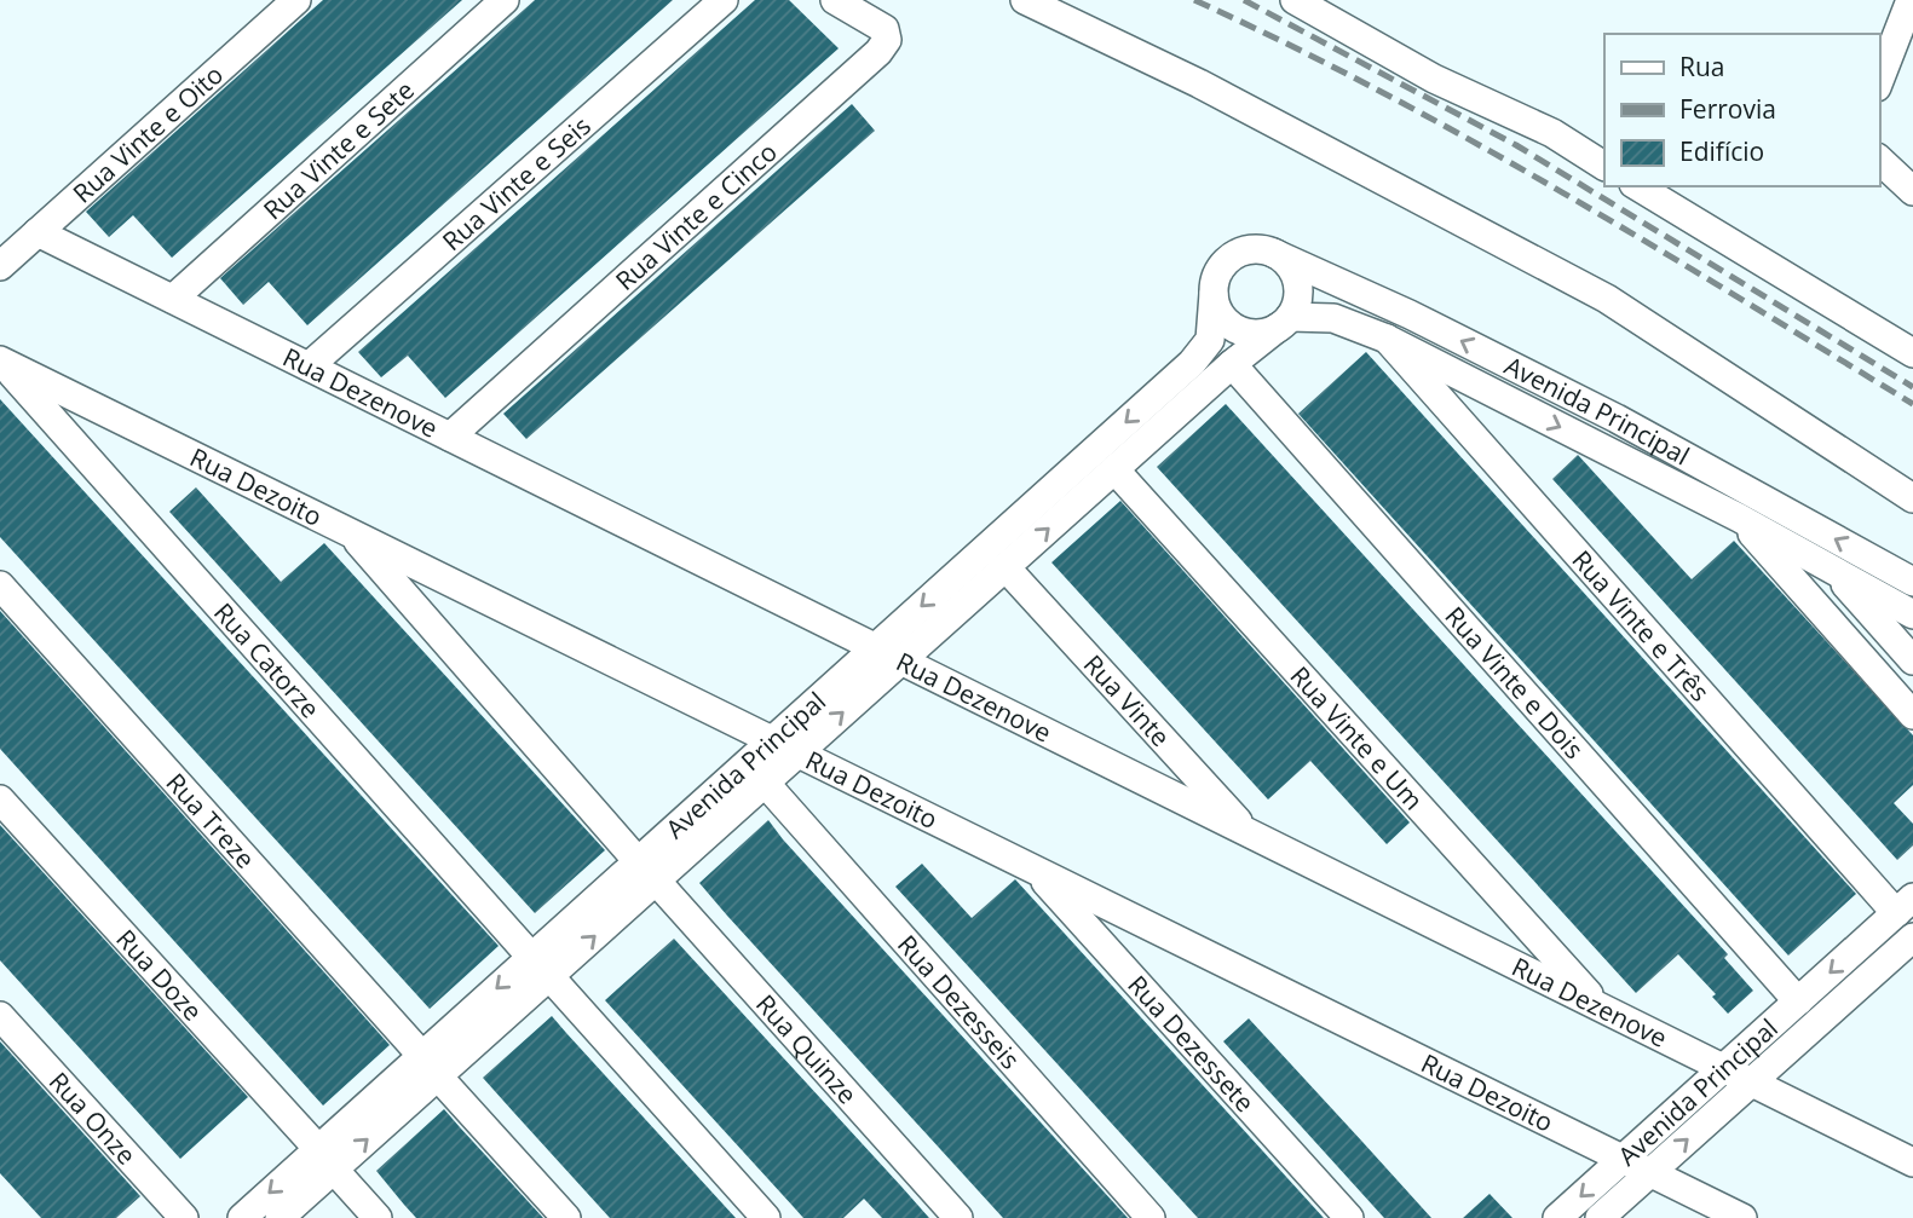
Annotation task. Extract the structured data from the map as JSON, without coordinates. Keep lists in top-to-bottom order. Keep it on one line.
{"streets":{"street":["Rua Vinte e Oito","Rua Vinte e Sete","Rua Vinte e Seis","Rua Vinte e Cinco","Rua Dezenove","Avenida Principal","Rua Dezoito","Rua Vinte e Três","Rua Catorze","Rua Vinte e Dois","Rua Vinte","Rua Vinte e Um","Rua Treze","Rua Doze","Rua Dezesseis","Rua Dezessete","Rua Quinze","Rua Onze"]},"crossings":[["Rua Vinte e Oito","Rua Dezenove"],["Rua Vinte e Sete","Rua Dezenove"],["Rua Vinte e Seis","Rua Dezenove"],["Rua Vinte e Cinco","Rua Dezenove"],["Rua Dezenove","Avenida Principal"],["Rua Dezenove","Rua Vinte"],["Rua Dezenove","Rua Vinte e Um"],["Avenida Principal","Rua Dezoito"],["Avenida Principal","Rua Vinte e Três"],["Avenida Principal","Rua Catorze"],["Avenida Principal","Rua Vinte e Dois"],["Avenida Principal","Rua Vinte"],["Avenida Principal","Rua Vinte e Um"],["Avenida Principal","Rua Treze"],["Avenida Principal","Rua Doze"],["Avenida Principal","Rua Dezesseis"],["Avenida Principal","Rua Quinze"],["Rua Dezoito","Rua Catorze"],["Rua Dezoito","Rua Dezessete"],["Rua Dezoito","Rua Quinze"]],"legend":["Rua","Ferrovia","Edifício"]}
